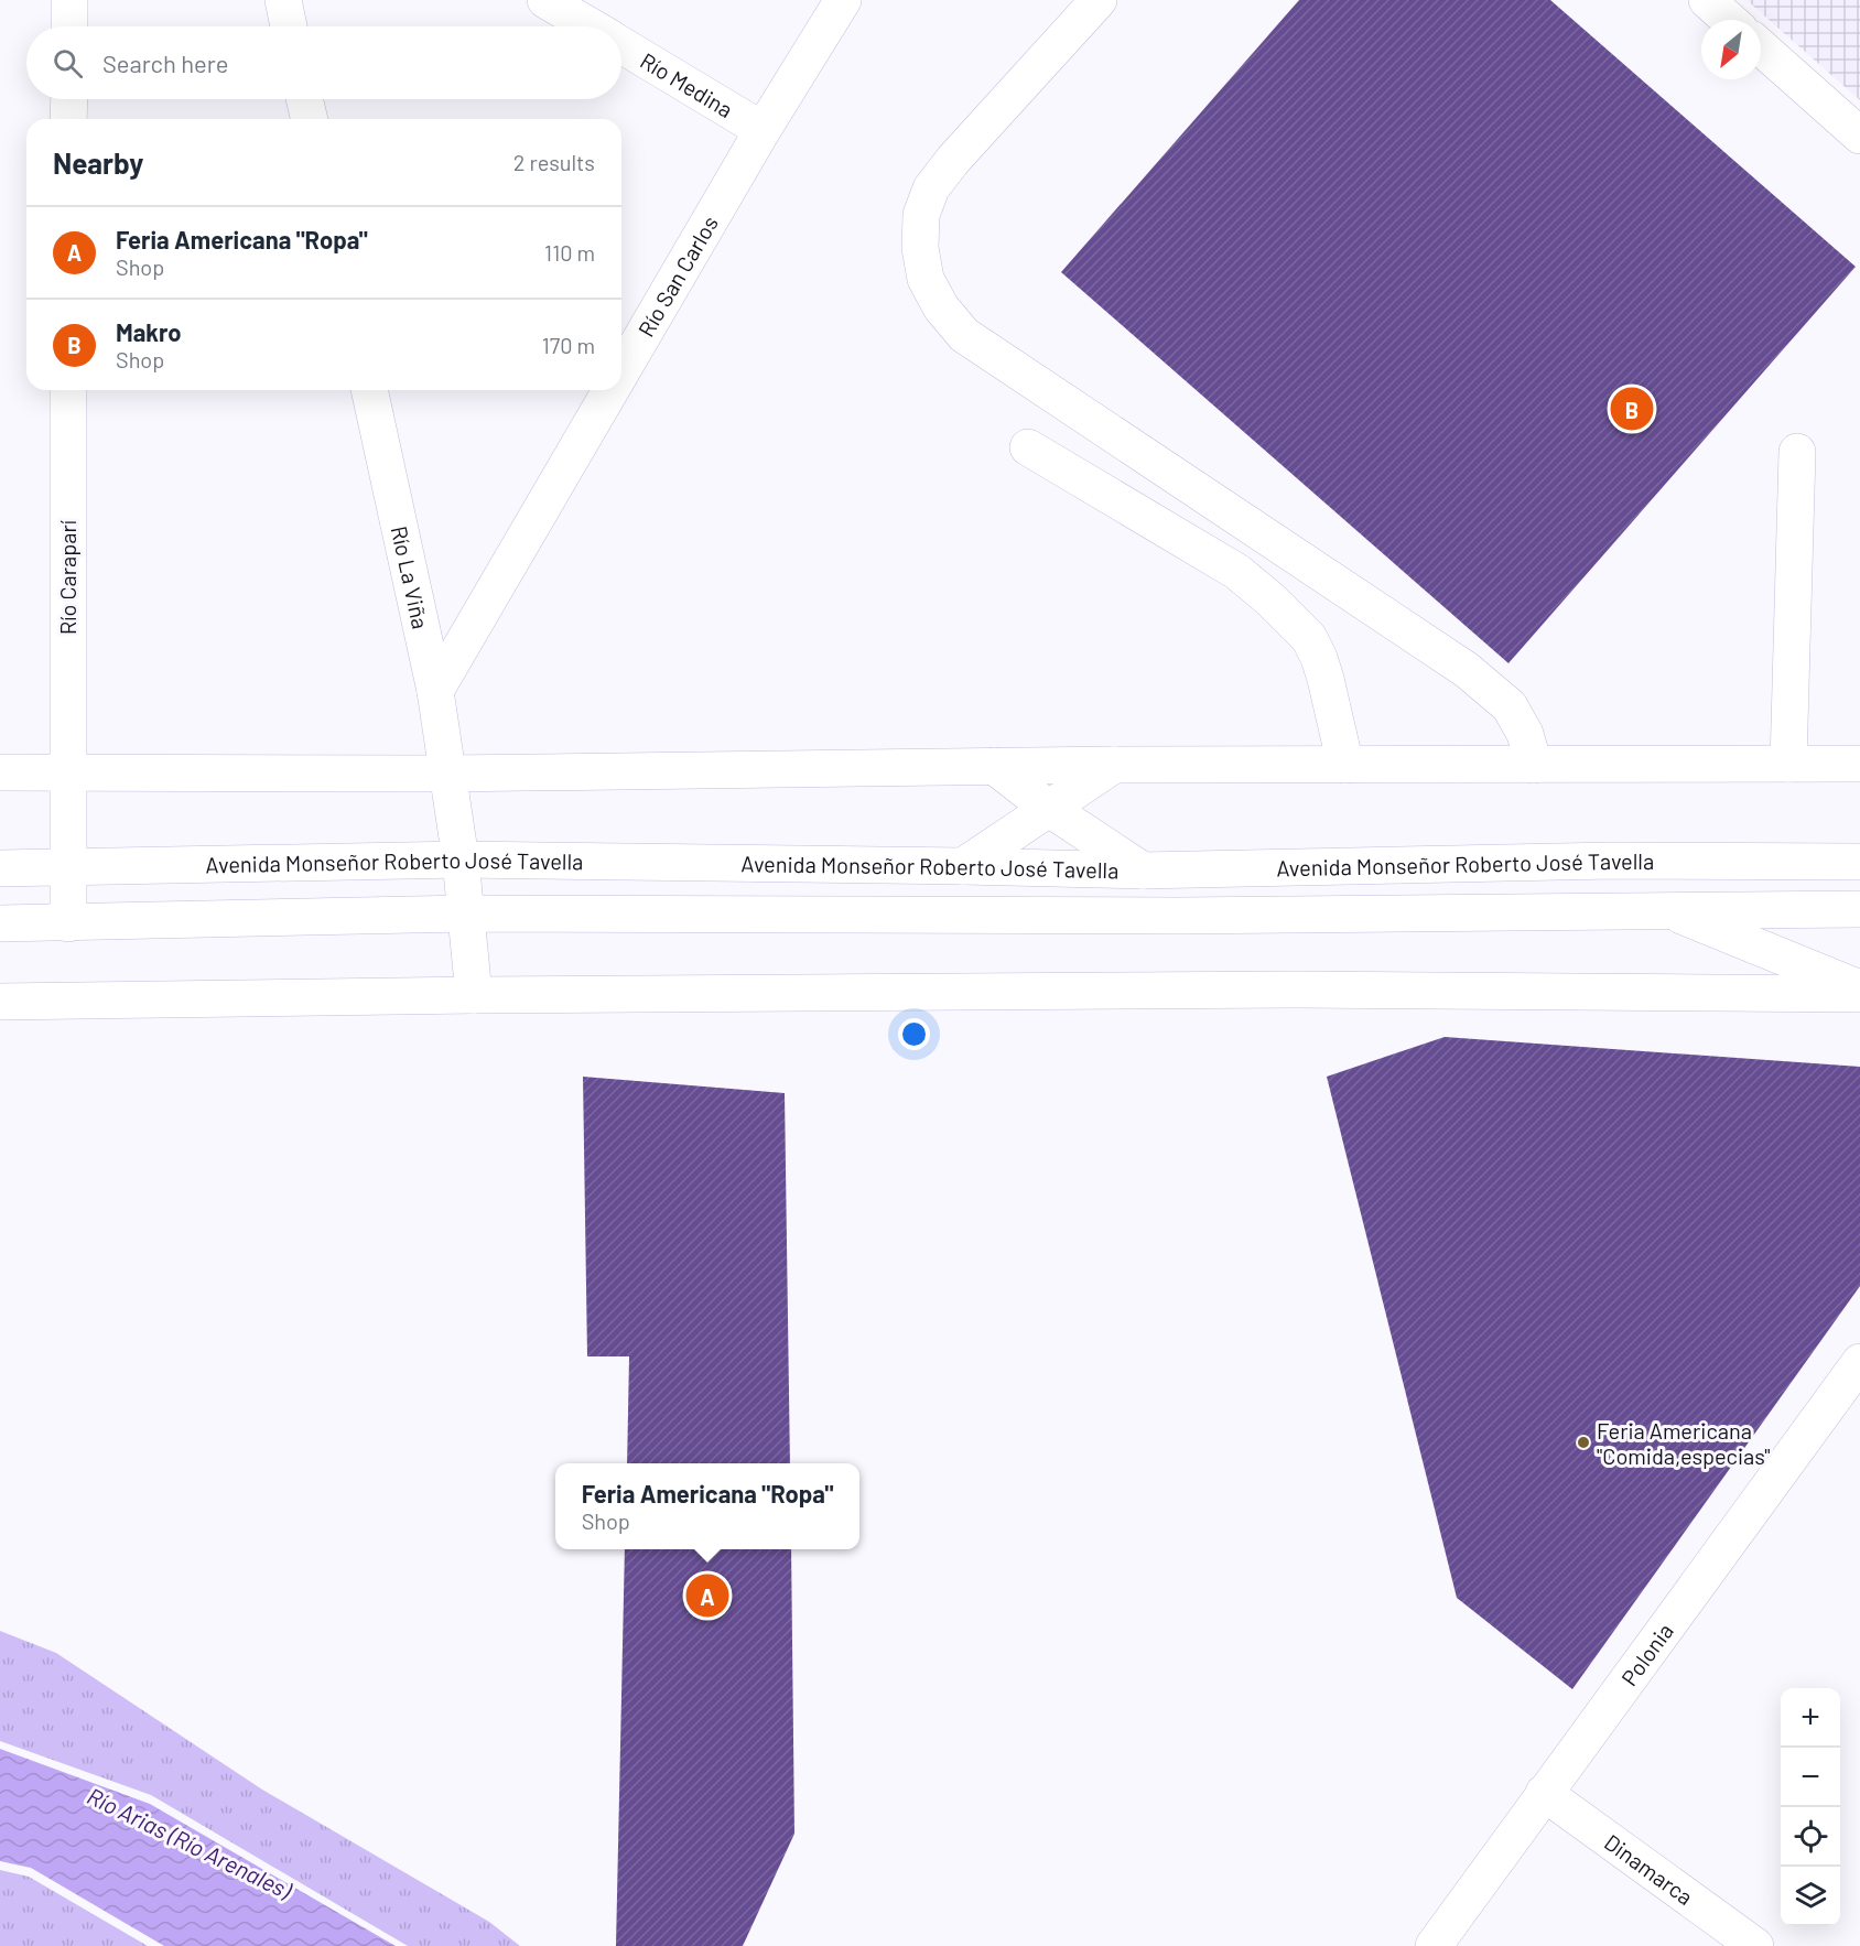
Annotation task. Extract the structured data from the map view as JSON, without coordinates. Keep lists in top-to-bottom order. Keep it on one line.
{"streets":{"main road":["Río Medina","Río San Carlos","Río Caraparí","Río La Viña","Avenida Monseñor Roberto José Tavella","Polonia","Dinamarca"]},"crossings":[["Río Medina","Río San Carlos"],["Río San Carlos","Río La Viña"],["Río Caraparí","Avenida Monseñor Roberto José Tavella"],["Río La Viña","Avenida Monseñor Roberto José Tavella"],["Polonia","Dinamarca"]],"water":["Río Arias (Río Arenales)"],"places":["Feria Americana \"Comida,especias\""],"north":"bottom left","page":{"search":"Search here","heading":["Nearby","2 results"],"list":[{"mark":"A","name":"Feria Americana \"Ropa\"","note":"Shop","value":"110 m"},{"mark":"B","name":"Makro","note":"Shop","value":"170 m"}],"pins":["B","A"],"popup":["Feria Americana \"Ropa\"","Shop"],"map_buttons":["+","−"]}}
